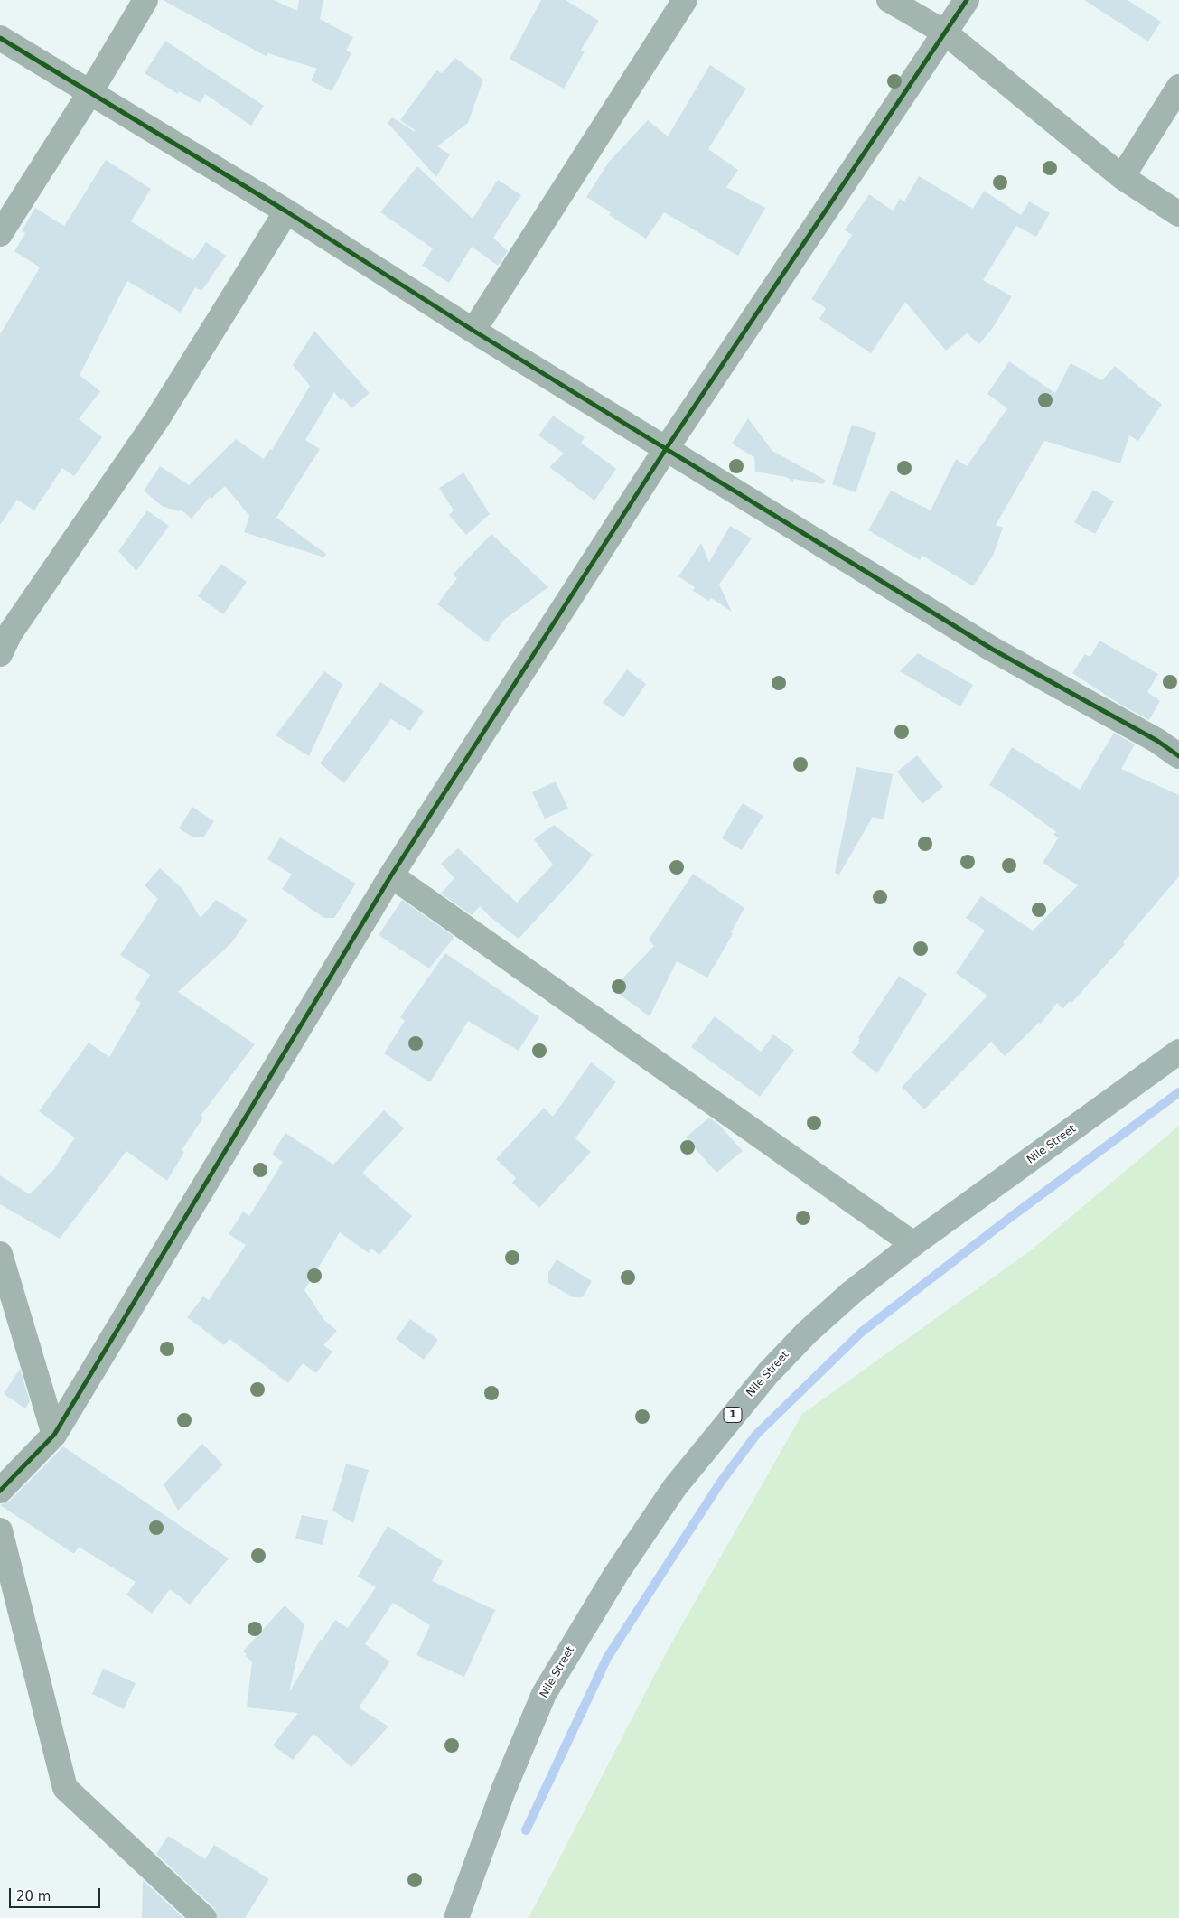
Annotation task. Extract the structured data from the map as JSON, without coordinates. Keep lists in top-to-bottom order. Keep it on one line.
{"streets":{"main road":["Nile Street","1"]},"scale_bar":"20 m"}
